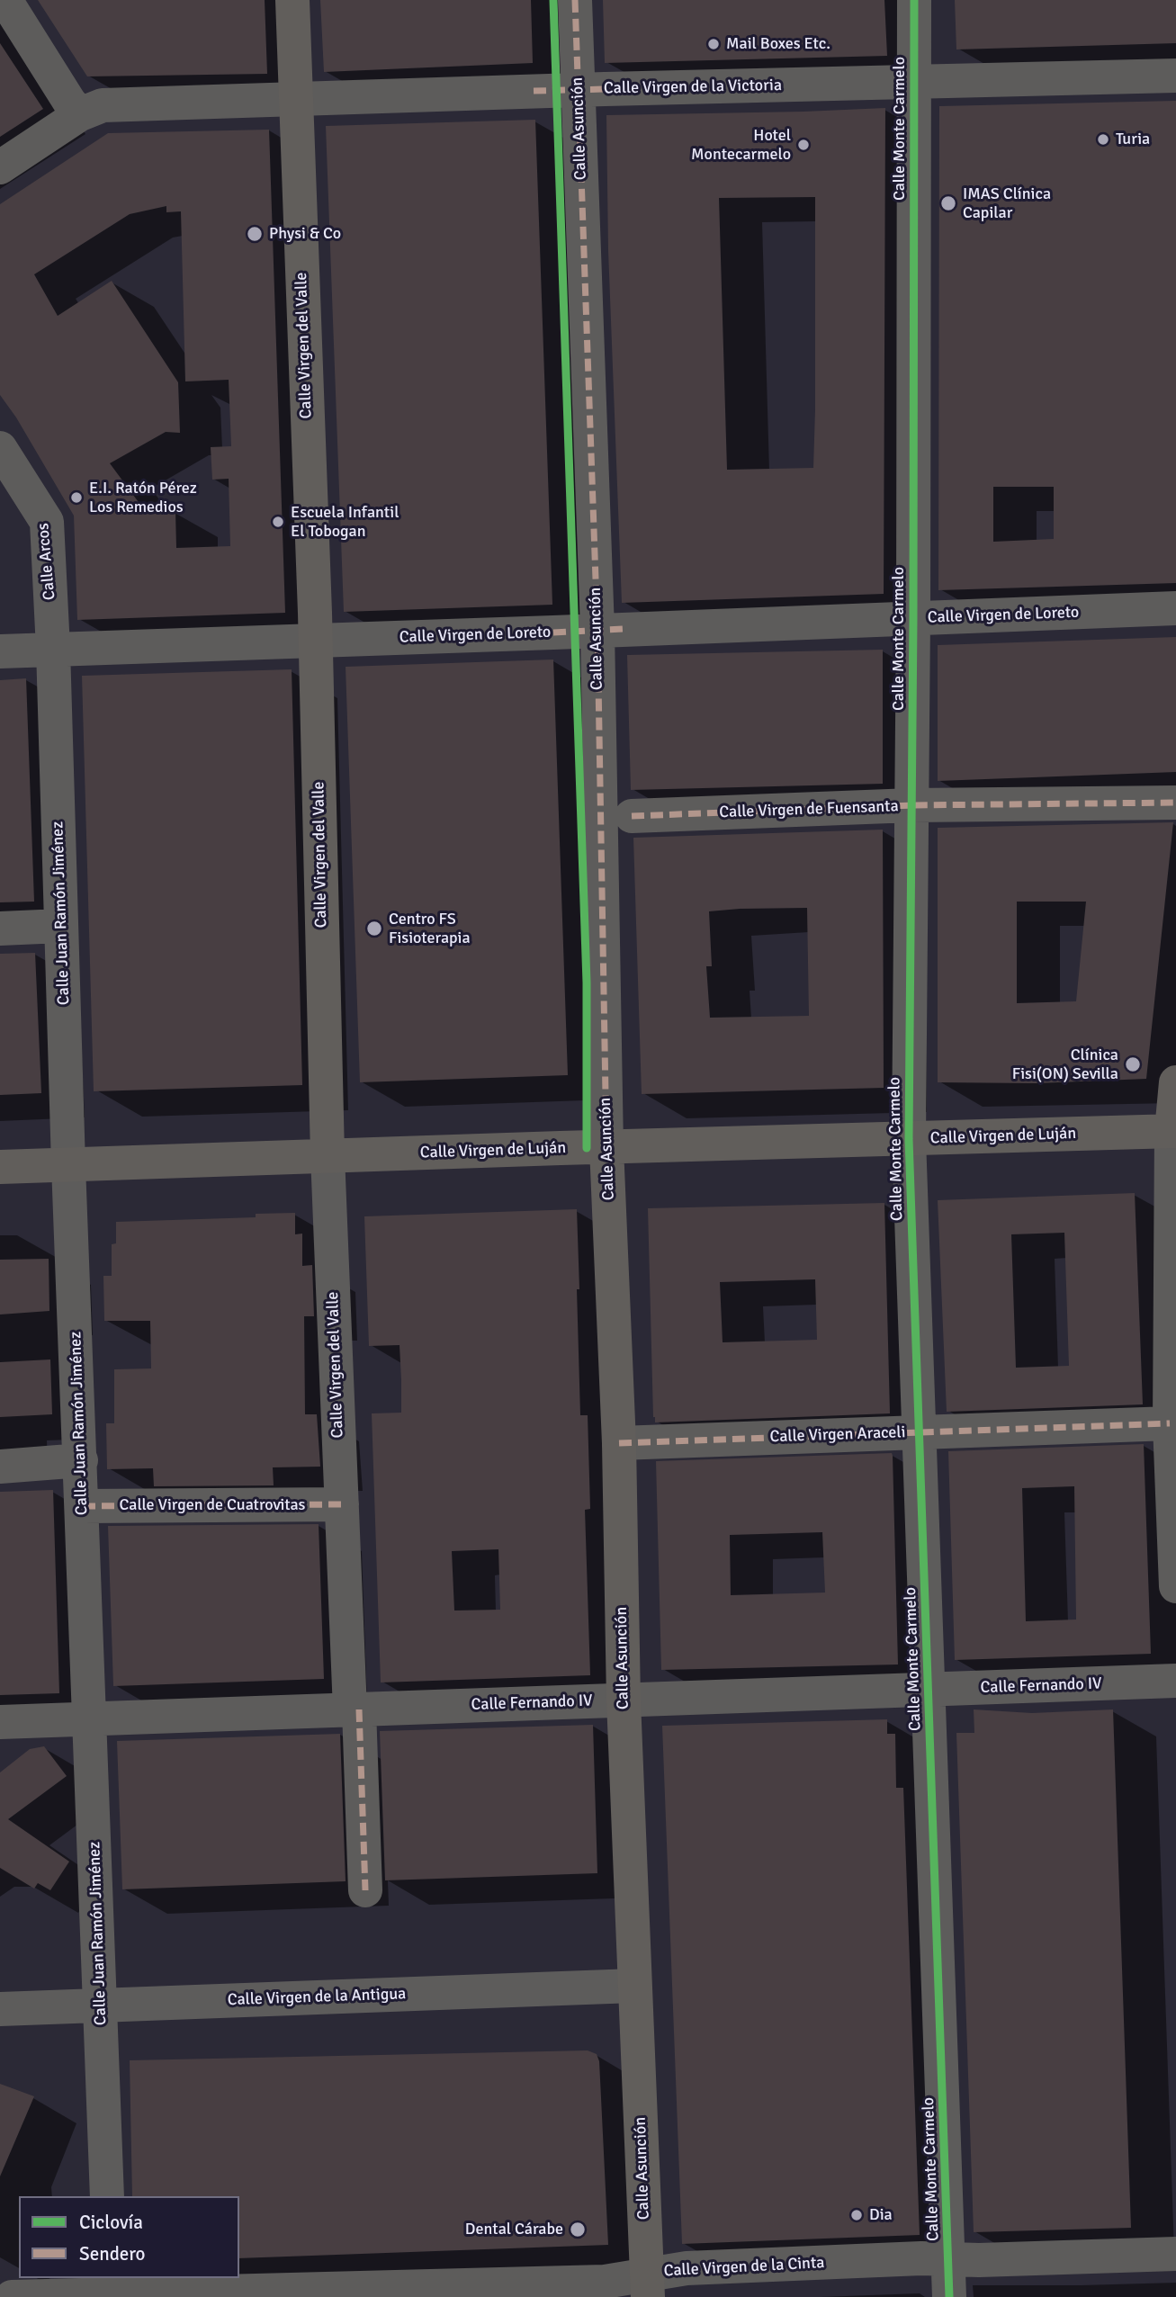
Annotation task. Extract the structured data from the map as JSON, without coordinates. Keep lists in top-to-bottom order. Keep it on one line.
{"streets":{"street":["Calle Virgen de la Victoria","Calle Asunción","Calle Monte Carmelo","Calle Virgen del Valle","Calle Arcos","Calle Virgen de Loreto","Calle Virgen de Fuensanta","Calle Juan Ramón Jiménez","Calle Virgen de Luján","Calle Virgen Araceli","Calle Virgen de Cuatrovitas","Calle Fernando IV","Calle Virgen de la Antigua","Calle Virgen de la Cinta"]},"crossings":[["Calle Virgen de la Victoria","Calle Asunción"],["Calle Virgen de la Victoria","Calle Monte Carmelo"],["Calle Virgen de la Victoria","Calle Virgen del Valle"],["Calle Asunción","Calle Virgen de Loreto"],["Calle Asunción","Calle Virgen de Luján"],["Calle Asunción","Calle Virgen Araceli"],["Calle Asunción","Calle Fernando IV"],["Calle Asunción","Calle Virgen de la Antigua"],["Calle Asunción","Calle Virgen de la Cinta"],["Calle Monte Carmelo","Calle Virgen de Loreto"],["Calle Monte Carmelo","Calle Virgen de Fuensanta"],["Calle Monte Carmelo","Calle Virgen de Luján"],["Calle Monte Carmelo","Calle Virgen Araceli"],["Calle Monte Carmelo","Calle Fernando IV"],["Calle Monte Carmelo","Calle Virgen de la Cinta"],["Calle Virgen del Valle","Calle Virgen de Loreto"],["Calle Virgen del Valle","Calle Virgen de Luján"],["Calle Virgen del Valle","Calle Virgen de Cuatrovitas"],["Calle Virgen del Valle","Calle Fernando IV"],["Calle Arcos","Calle Virgen de Loreto"],["Calle Arcos","Calle Juan Ramón Jiménez"],["Calle Virgen de Loreto","Calle Juan Ramón Jiménez"],["Calle Juan Ramón Jiménez","Calle Virgen de Luján"],["Calle Juan Ramón Jiménez","Calle Virgen de Cuatrovitas"],["Calle Juan Ramón Jiménez","Calle Fernando IV"],["Calle Juan Ramón Jiménez","Calle Virgen de la Antigua"]],"places":["Mail Boxes Etc.","Turia","Hotel Montecarmelo","IMAS Clínica Capilar","Physi & Co","E.I. Ratón Pérez Los Remedios","Escuela Infantil El Tobogan","Centro FS Fisioterapia","Clínica Fisi(ON) Sevilla","Dia","Dental Cárabe"],"legend":["Ciclovía","Sendero"]}
